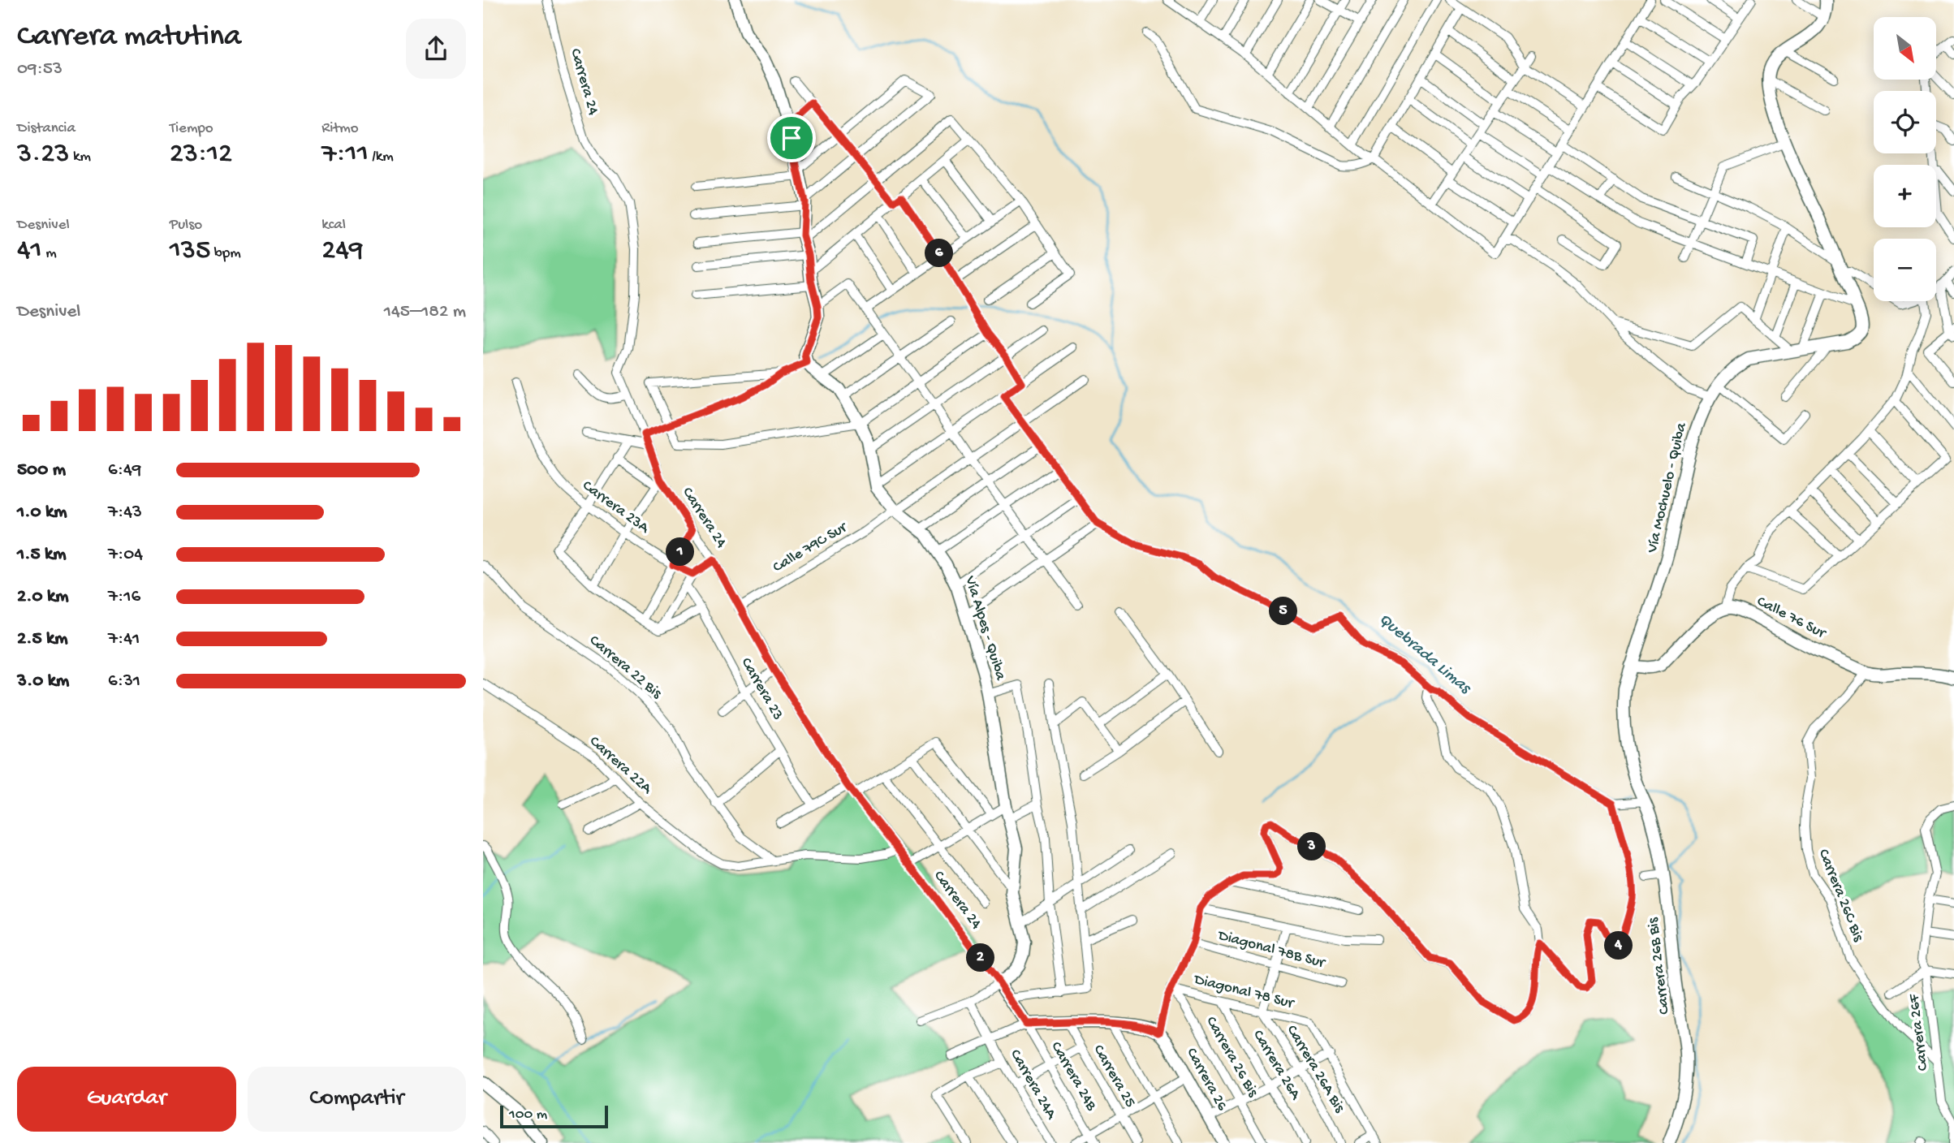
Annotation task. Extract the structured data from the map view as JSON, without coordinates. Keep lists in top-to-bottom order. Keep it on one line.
{"streets":{"street":["Carrera 24","Vía Mochuelo - Quiba","Carrera 23A","Calle 79C Sur","Calle 76 Sur","Vía Alpes - Quiba","Carrera 22 Bis","Carrera 23","Carrera 22A","Carrera 26C Bis","Diagonal 78B Sur","Carrera 26B Bis","Diagonal 78 Sur","Carrera 26F","Carrera 26 Bis","Carrera 26A","Carrera 26A Bis","Carrera 24B","Carrera 25","Carrera 26","Carrera 24A"]},"crossings":[["Carrera 24","Calle 79C Sur"],["Carrera 24","Vía Alpes - Quiba"],["Carrera 24","Carrera 24B"],["Vía Mochuelo - Quiba","Carrera 26B Bis"],["Calle 79C Sur","Vía Alpes - Quiba"],["Calle 76 Sur","Carrera 26C Bis"],["Carrera 22 Bis","Carrera 22A"],["Carrera 26C Bis","Carrera 26F"],["Diagonal 78 Sur","Carrera 26 Bis"],["Diagonal 78 Sur","Carrera 26A"],["Diagonal 78 Sur","Carrera 26A Bis"]],"water":["Quebrada Limas"],"scale_bar":"100 m","north":"bottom right","page":{"heading":["Carrera matutina","09:53"],"map_buttons":["+","−"],"stats":[["Distancia","3.23 km"],["Tiempo","23:12"],["Ritmo","7:11 /km"],["Desnivel","41 m"],["Pulso","135 bpm"],["kcal","249"]],"pins":["6","1","5","3","4","2"],"chart":["Desnivel","145–182 m"],"list":[{"name":"500 m","note":"6:49"},{"name":"1.0 km","note":"7:43"},{"name":"1.5 km","note":"7:04"},{"name":"2.0 km","note":"7:16"},{"name":"2.5 km","note":"7:41"},{"name":"3.0 km","note":"6:31"}],"buttons":["Guardar","Compartir"],"scale":"100 m"}}
